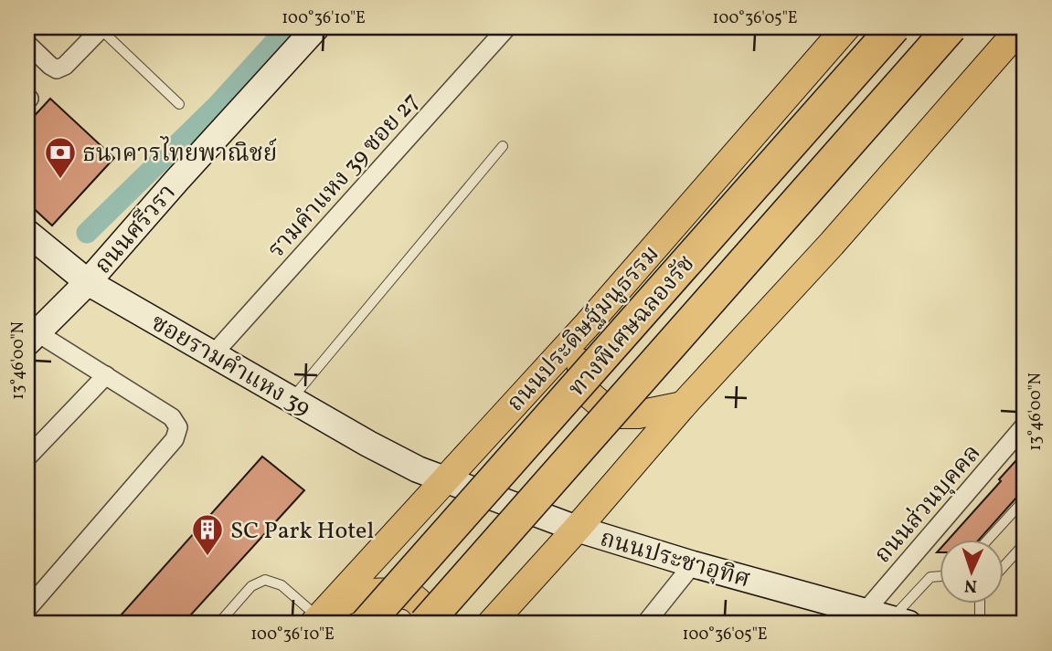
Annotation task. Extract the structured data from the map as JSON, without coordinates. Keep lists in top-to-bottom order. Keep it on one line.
{"streets":{"highway":["ทางพิเศษฉลองรัช"],"main road":["ถนนศรีวรา","ถนนประดิษฐ์มนูธรรม","ซอยรามคำแหง 39","ถนนประชาอุทิศ"],"street":["รามคำแหง 39 ซอย 27","ถนนส่วนบุคคล"]},"crossings":[["รามคำแหง 39 ซอย 27","ซอยรามคำแหง 39"],["ถนนศรีวรา","ซอยรามคำแหง 39"],["ถนนประดิษฐ์มนูธรรม","ซอยรามคำแหง 39"],["ถนนประดิษฐ์มนูธรรม","ถนนประชาอุทิศ"],["ซอยรามคำแหง 39","ถนนประชาอุทิศ"],["ถนนส่วนบุคคล","ถนนประชาอุทิศ"]],"places":{"bank":["ธนาคารไทยพาณิชย์"],"building":["SC Park Hotel"]},"north":"bottom","coordinates":["100°36'10\"E","100°36'05\"E","13°46'00\"N"]}
